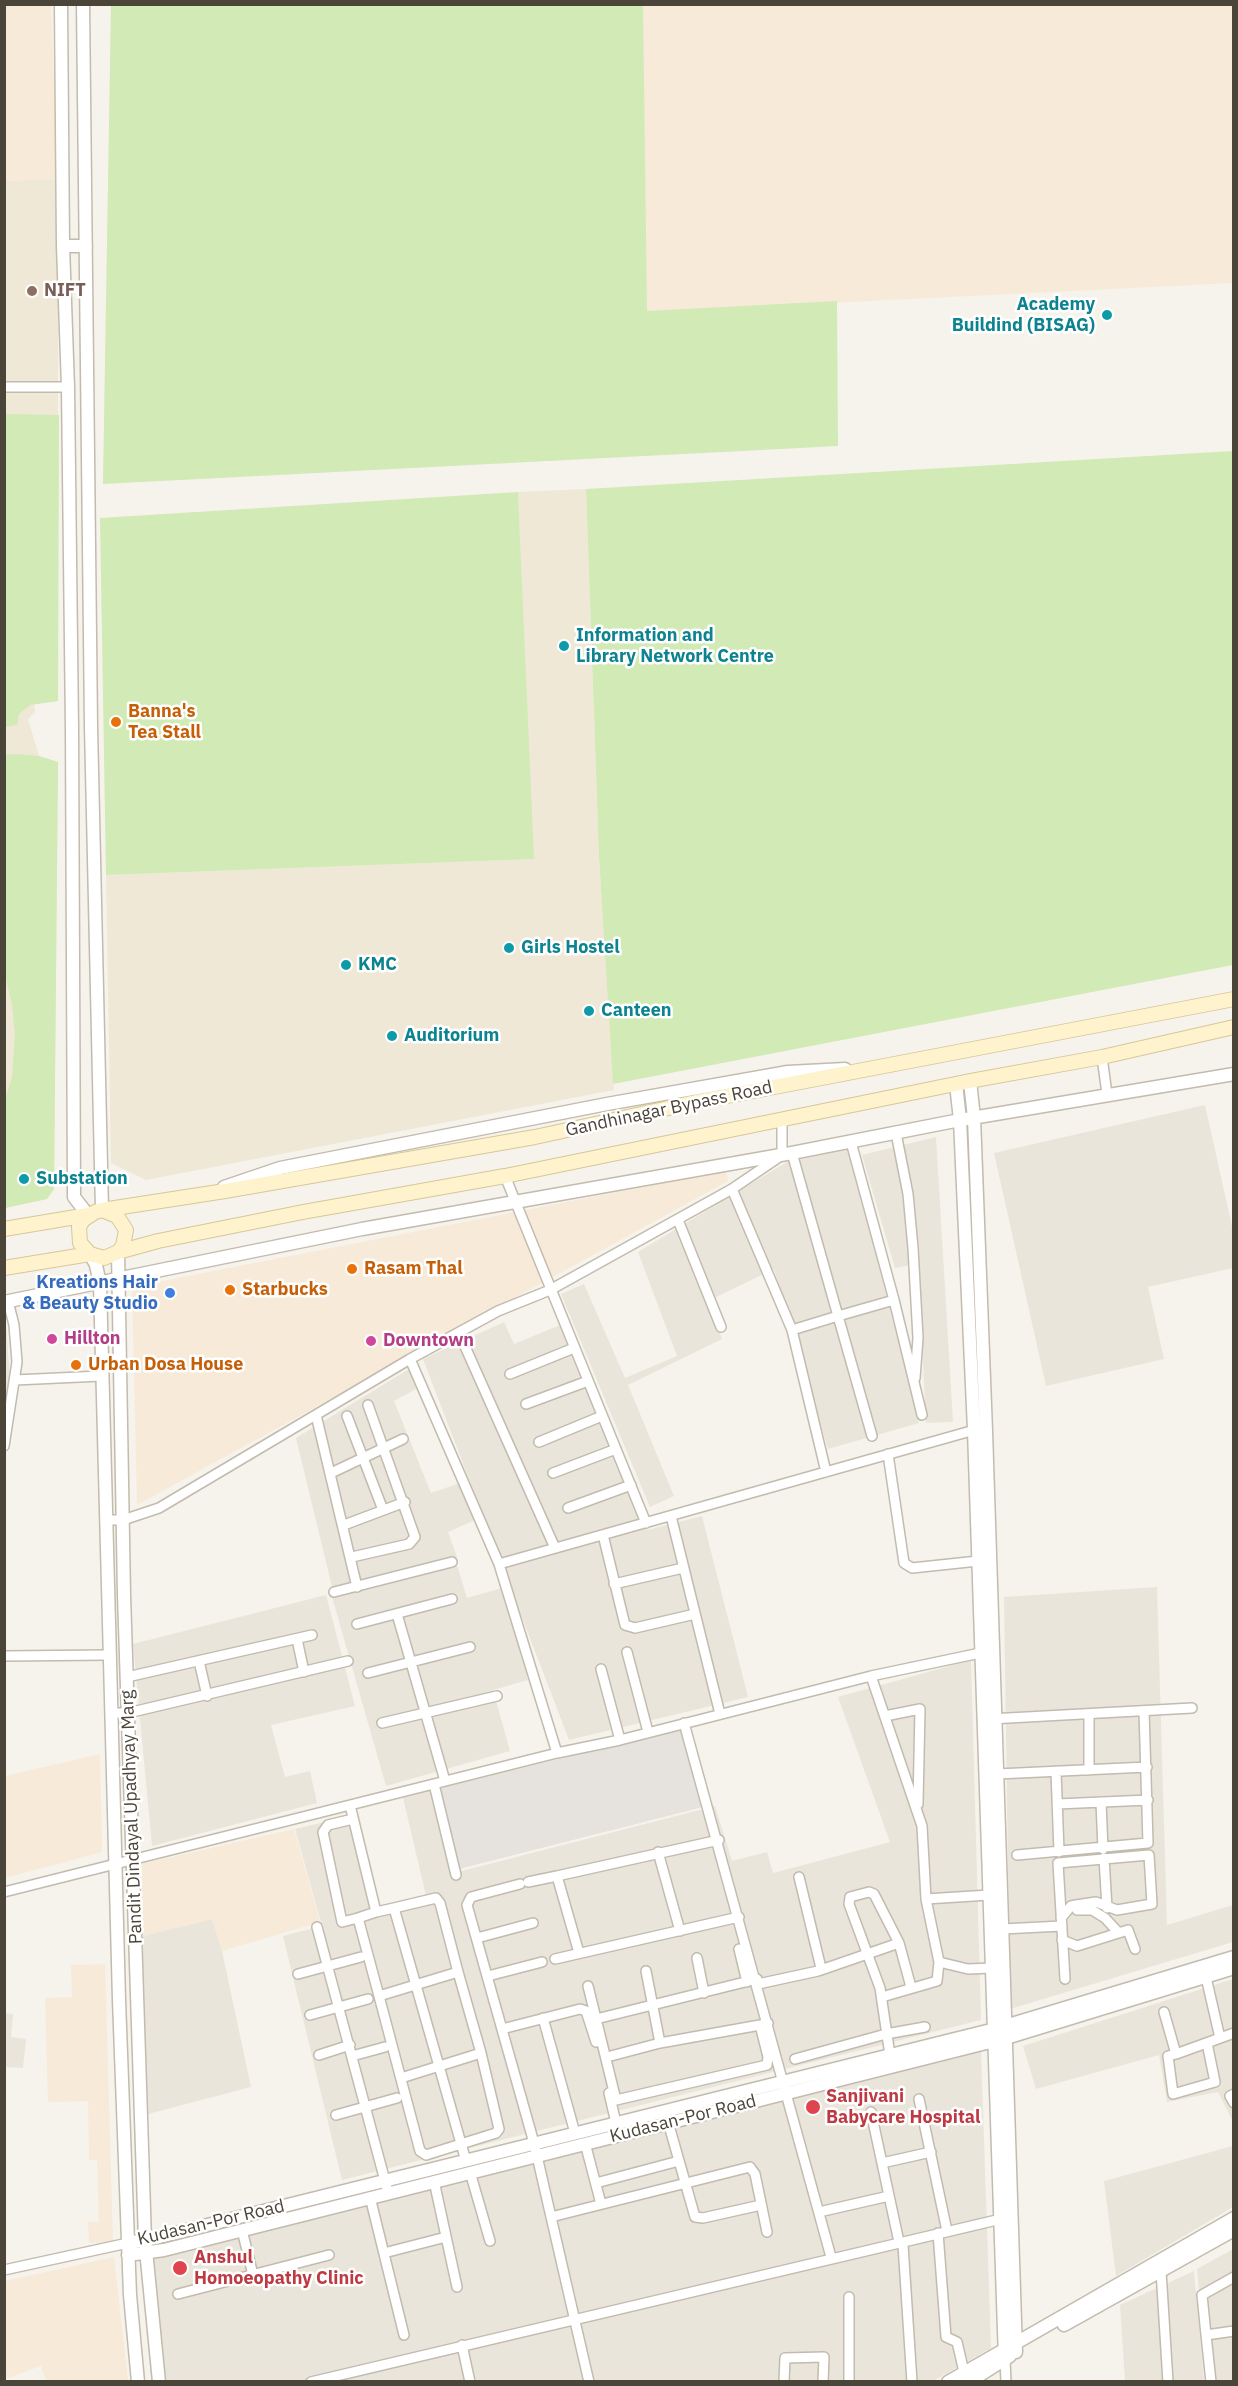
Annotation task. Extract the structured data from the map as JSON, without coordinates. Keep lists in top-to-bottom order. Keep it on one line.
{"streets":{"main road":["Gandhinagar Bypass Road"],"street":["Pandit Dindayal Upadhyay Marg","Kudasan-Por Road"]},"crossings":[["Gandhinagar Bypass Road","Pandit Dindayal Upadhyay Marg"],["Pandit Dindayal Upadhyay Marg","Kudasan-Por Road"]],"places":["NIFT","Academy Buildind (BISAG)","Information and Library Network Centre","Banna's Tea Stall","Girls Hostel","KMC","Canteen","Auditorium","Substation","Rasam Thal","Starbucks","Kreations Hair & Beauty Studio","Hillton","Downtown","Urban Dosa House","Sanjivani Babycare Hospital","Anshul Homoeopathy Clinic"]}
